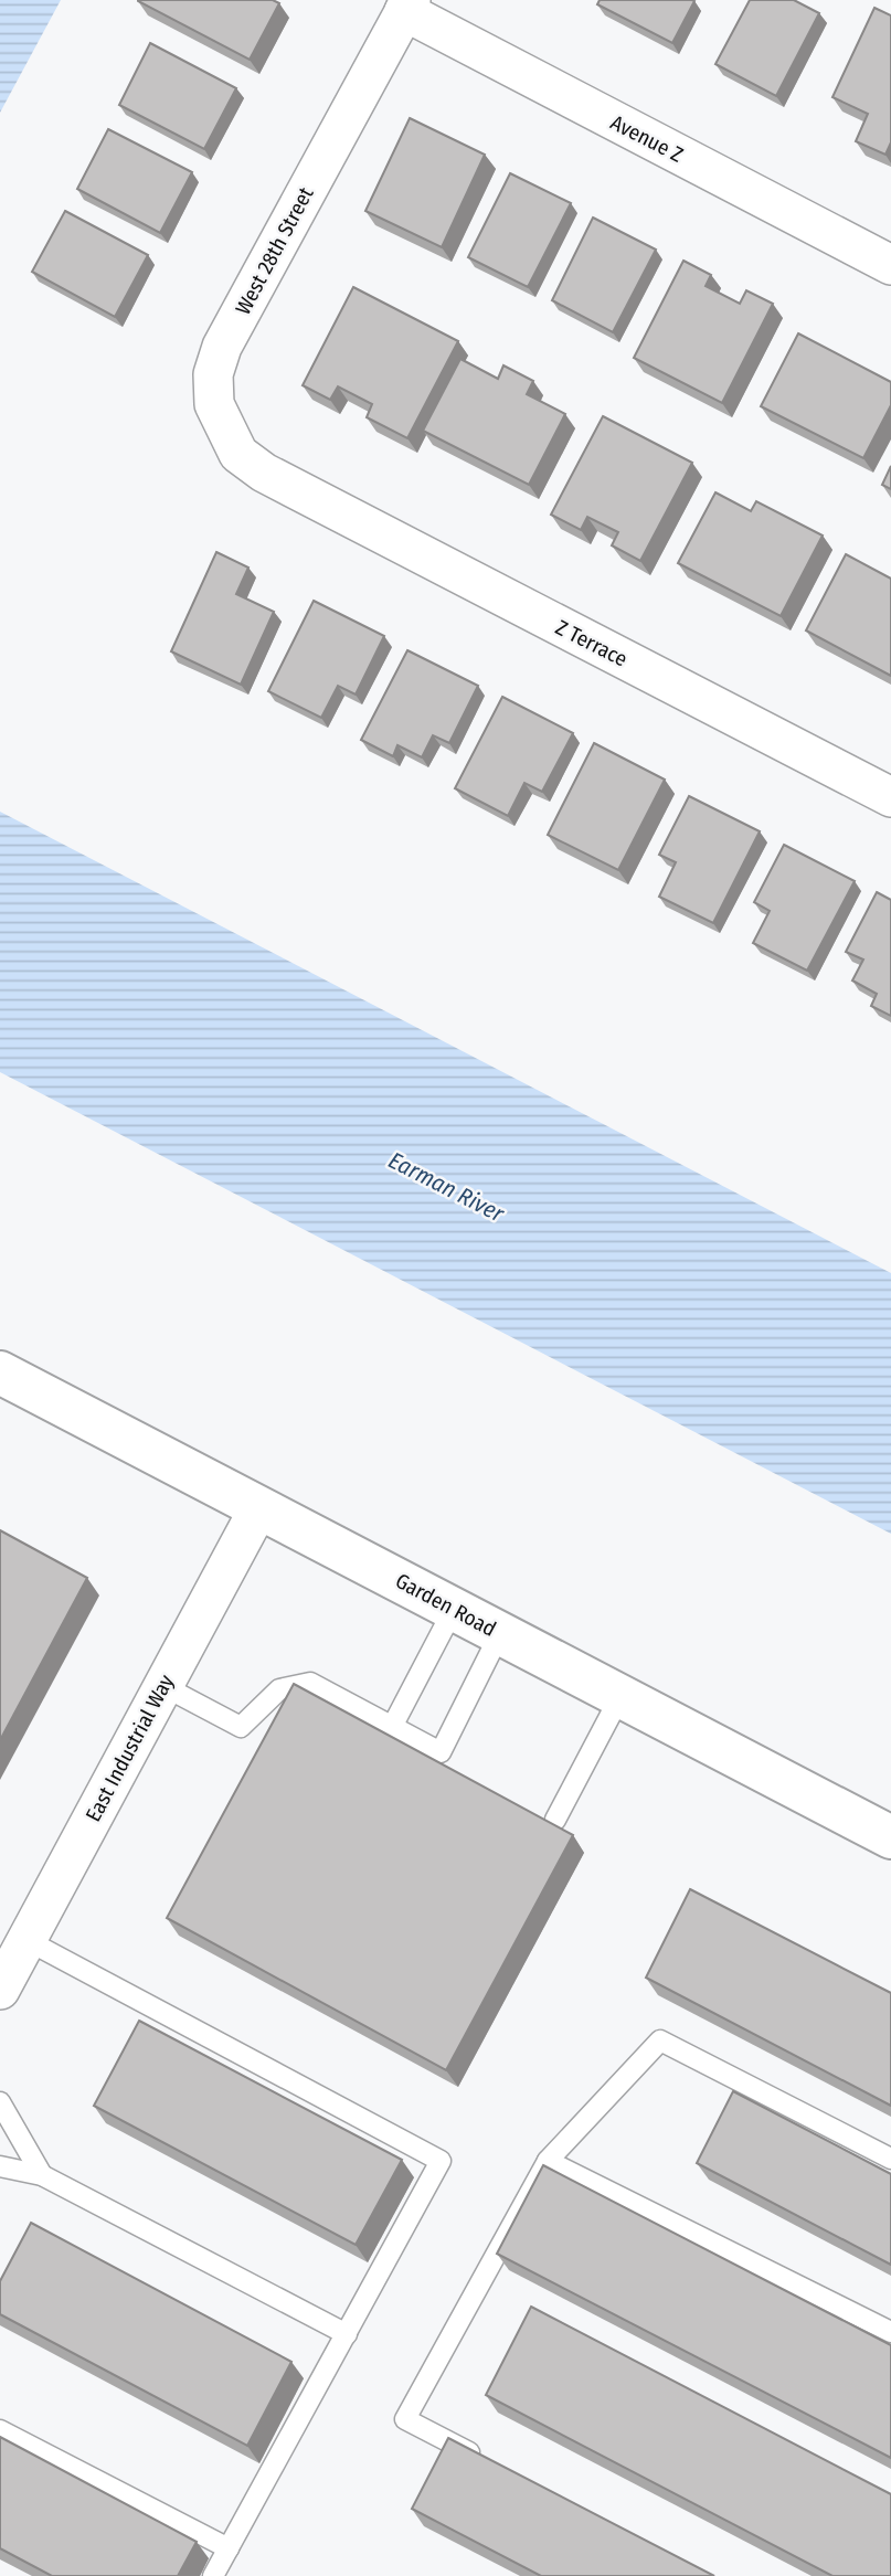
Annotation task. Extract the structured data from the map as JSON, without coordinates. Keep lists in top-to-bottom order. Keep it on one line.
{"streets":{"street":["Avenue Z","West 28th Street","Z Terrace","Garden Road","East Industrial Way"]},"crossings":[["Avenue Z","West 28th Street"],["West 28th Street","Z Terrace"],["Garden Road","East Industrial Way"]],"water":["Earman River"]}
